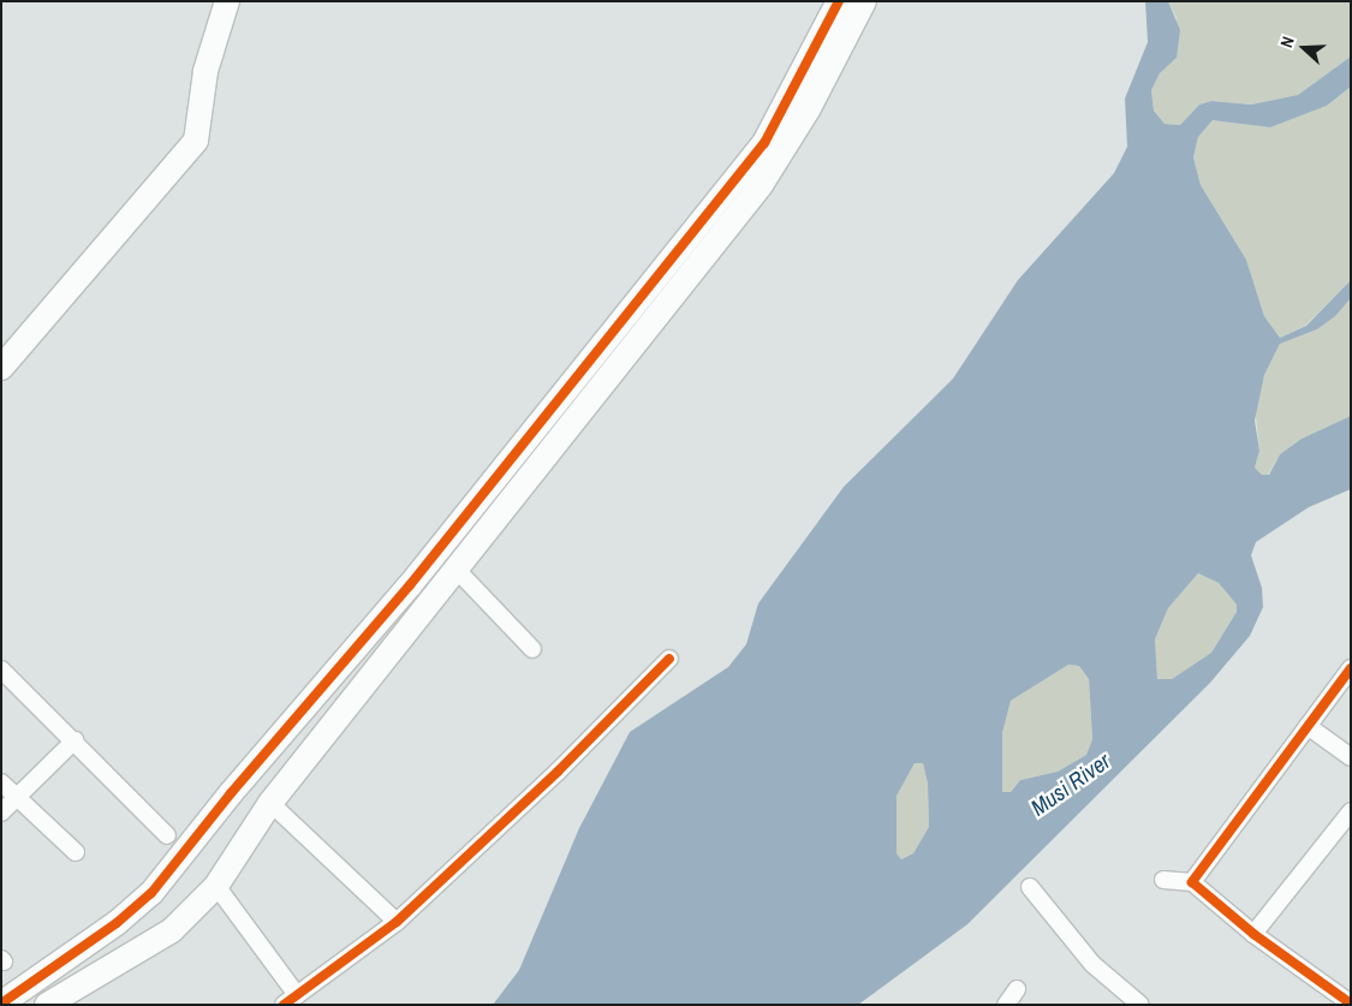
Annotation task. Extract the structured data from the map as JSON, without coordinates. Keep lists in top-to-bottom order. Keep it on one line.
{"water":["Musi River"],"north":"left"}
